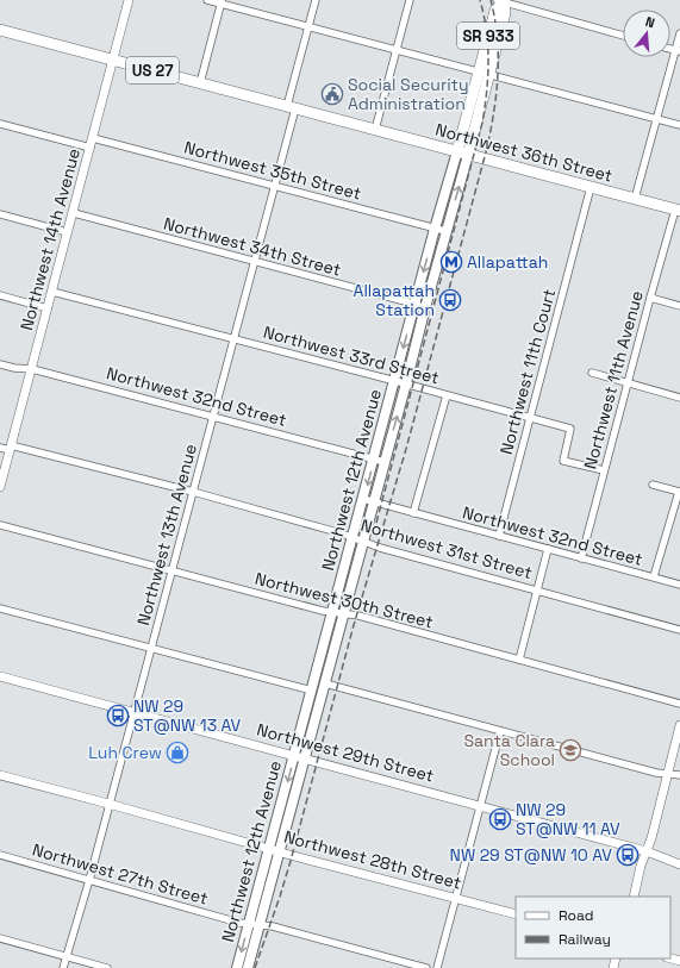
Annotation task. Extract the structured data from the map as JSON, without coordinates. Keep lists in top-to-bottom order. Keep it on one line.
{"streets":{"main road":["SR 933","US 27","Northwest 36th Street","Northwest 12th Avenue"],"street":["Northwest 35th Street","Northwest 14th Avenue","Northwest 34th Street","Northwest 33rd Street","Northwest 11th Court","Northwest 11th Avenue","Northwest 32nd Street","Northwest 13th Avenue","Northwest 31st Street","Northwest 30th Street","Northwest 29th Street","Northwest 28th Street","Northwest 27th Street"]},"crossings":[["Northwest 36th Street","Northwest 14th Avenue"],["Northwest 36th Street","Northwest 11th Court"],["Northwest 36th Street","Northwest 11th Avenue"],["Northwest 36th Street","Northwest 12th Avenue"],["Northwest 36th Street","Northwest 13th Avenue"],["Northwest 35th Street","Northwest 14th Avenue"],["Northwest 35th Street","Northwest 12th Avenue"],["Northwest 35th Street","Northwest 13th Avenue"],["Northwest 14th Avenue","Northwest 34th Street"],["Northwest 14th Avenue","Northwest 33rd Street"],["Northwest 14th Avenue","Northwest 32nd Street"],["Northwest 14th Avenue","Northwest 31st Street"],["Northwest 34th Street","Northwest 12th Avenue"],["Northwest 34th Street","Northwest 13th Avenue"],["Northwest 33rd Street","Northwest 11th Court"],["Northwest 33rd Street","Northwest 11th Avenue"],["Northwest 33rd Street","Northwest 12th Avenue"],["Northwest 33rd Street","Northwest 13th Avenue"],["Northwest 11th Court","Northwest 32nd Street"],["Northwest 11th Avenue","Northwest 32nd Street"],["Northwest 32nd Street","Northwest 12th Avenue"],["Northwest 32nd Street","Northwest 13th Avenue"],["Northwest 12th Avenue","Northwest 31st Street"],["Northwest 12th Avenue","Northwest 30th Street"],["Northwest 12th Avenue","Northwest 29th Street"],["Northwest 12th Avenue","Northwest 28th Street"],["Northwest 12th Avenue","Northwest 27th Street"],["Northwest 13th Avenue","Northwest 31st Street"],["Northwest 13th Avenue","Northwest 30th Street"],["Northwest 13th Avenue","Northwest 29th Street"],["Northwest 13th Avenue","Northwest 28th Street"],["Northwest 13th Avenue","Northwest 27th Street"]],"places":{"public building":["Social Security Administration"],"metro station":["Allapattah"],"bus stop":["Allapattah Station","NW 29 ST@NW 13 AV","NW 29 ST@NW 11 AV","NW 29 ST@NW 10 AV"],"school or university":["Santa Clara School"],"shop":["Luh Crew"]},"legend":["Road","Railway"],"north":"top"}
